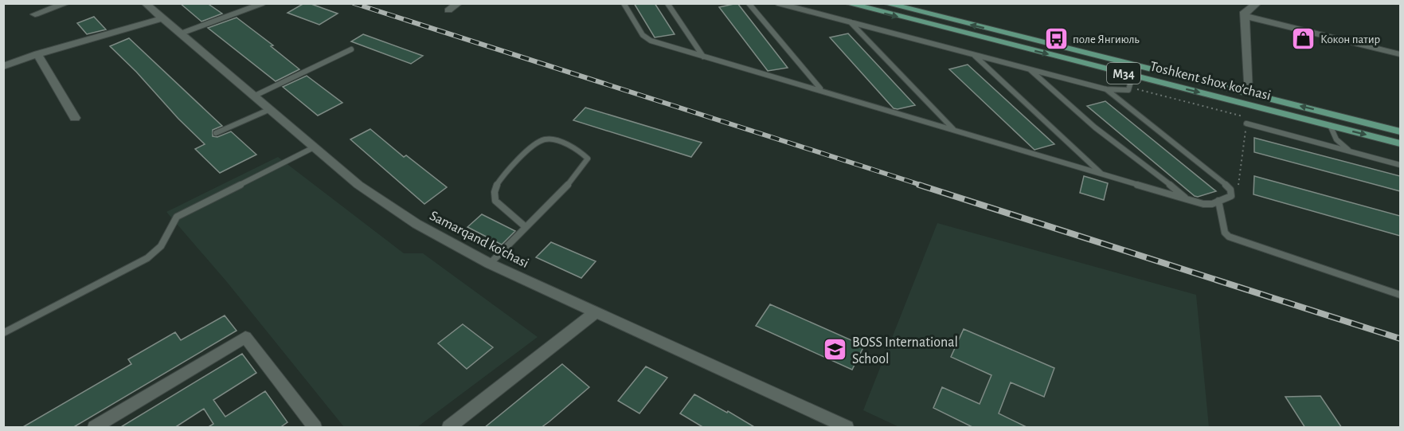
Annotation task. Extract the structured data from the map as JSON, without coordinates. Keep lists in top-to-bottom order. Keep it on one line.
{"streets":{"main road":["M34","Toshkent shox ko'chasi"],"street":["Samarqand ko'chasi"]},"places":{"bus stop":["поле Янгиюль"],"shop":["Кокон патир"],"school or university":["BOSS International School"]}}
